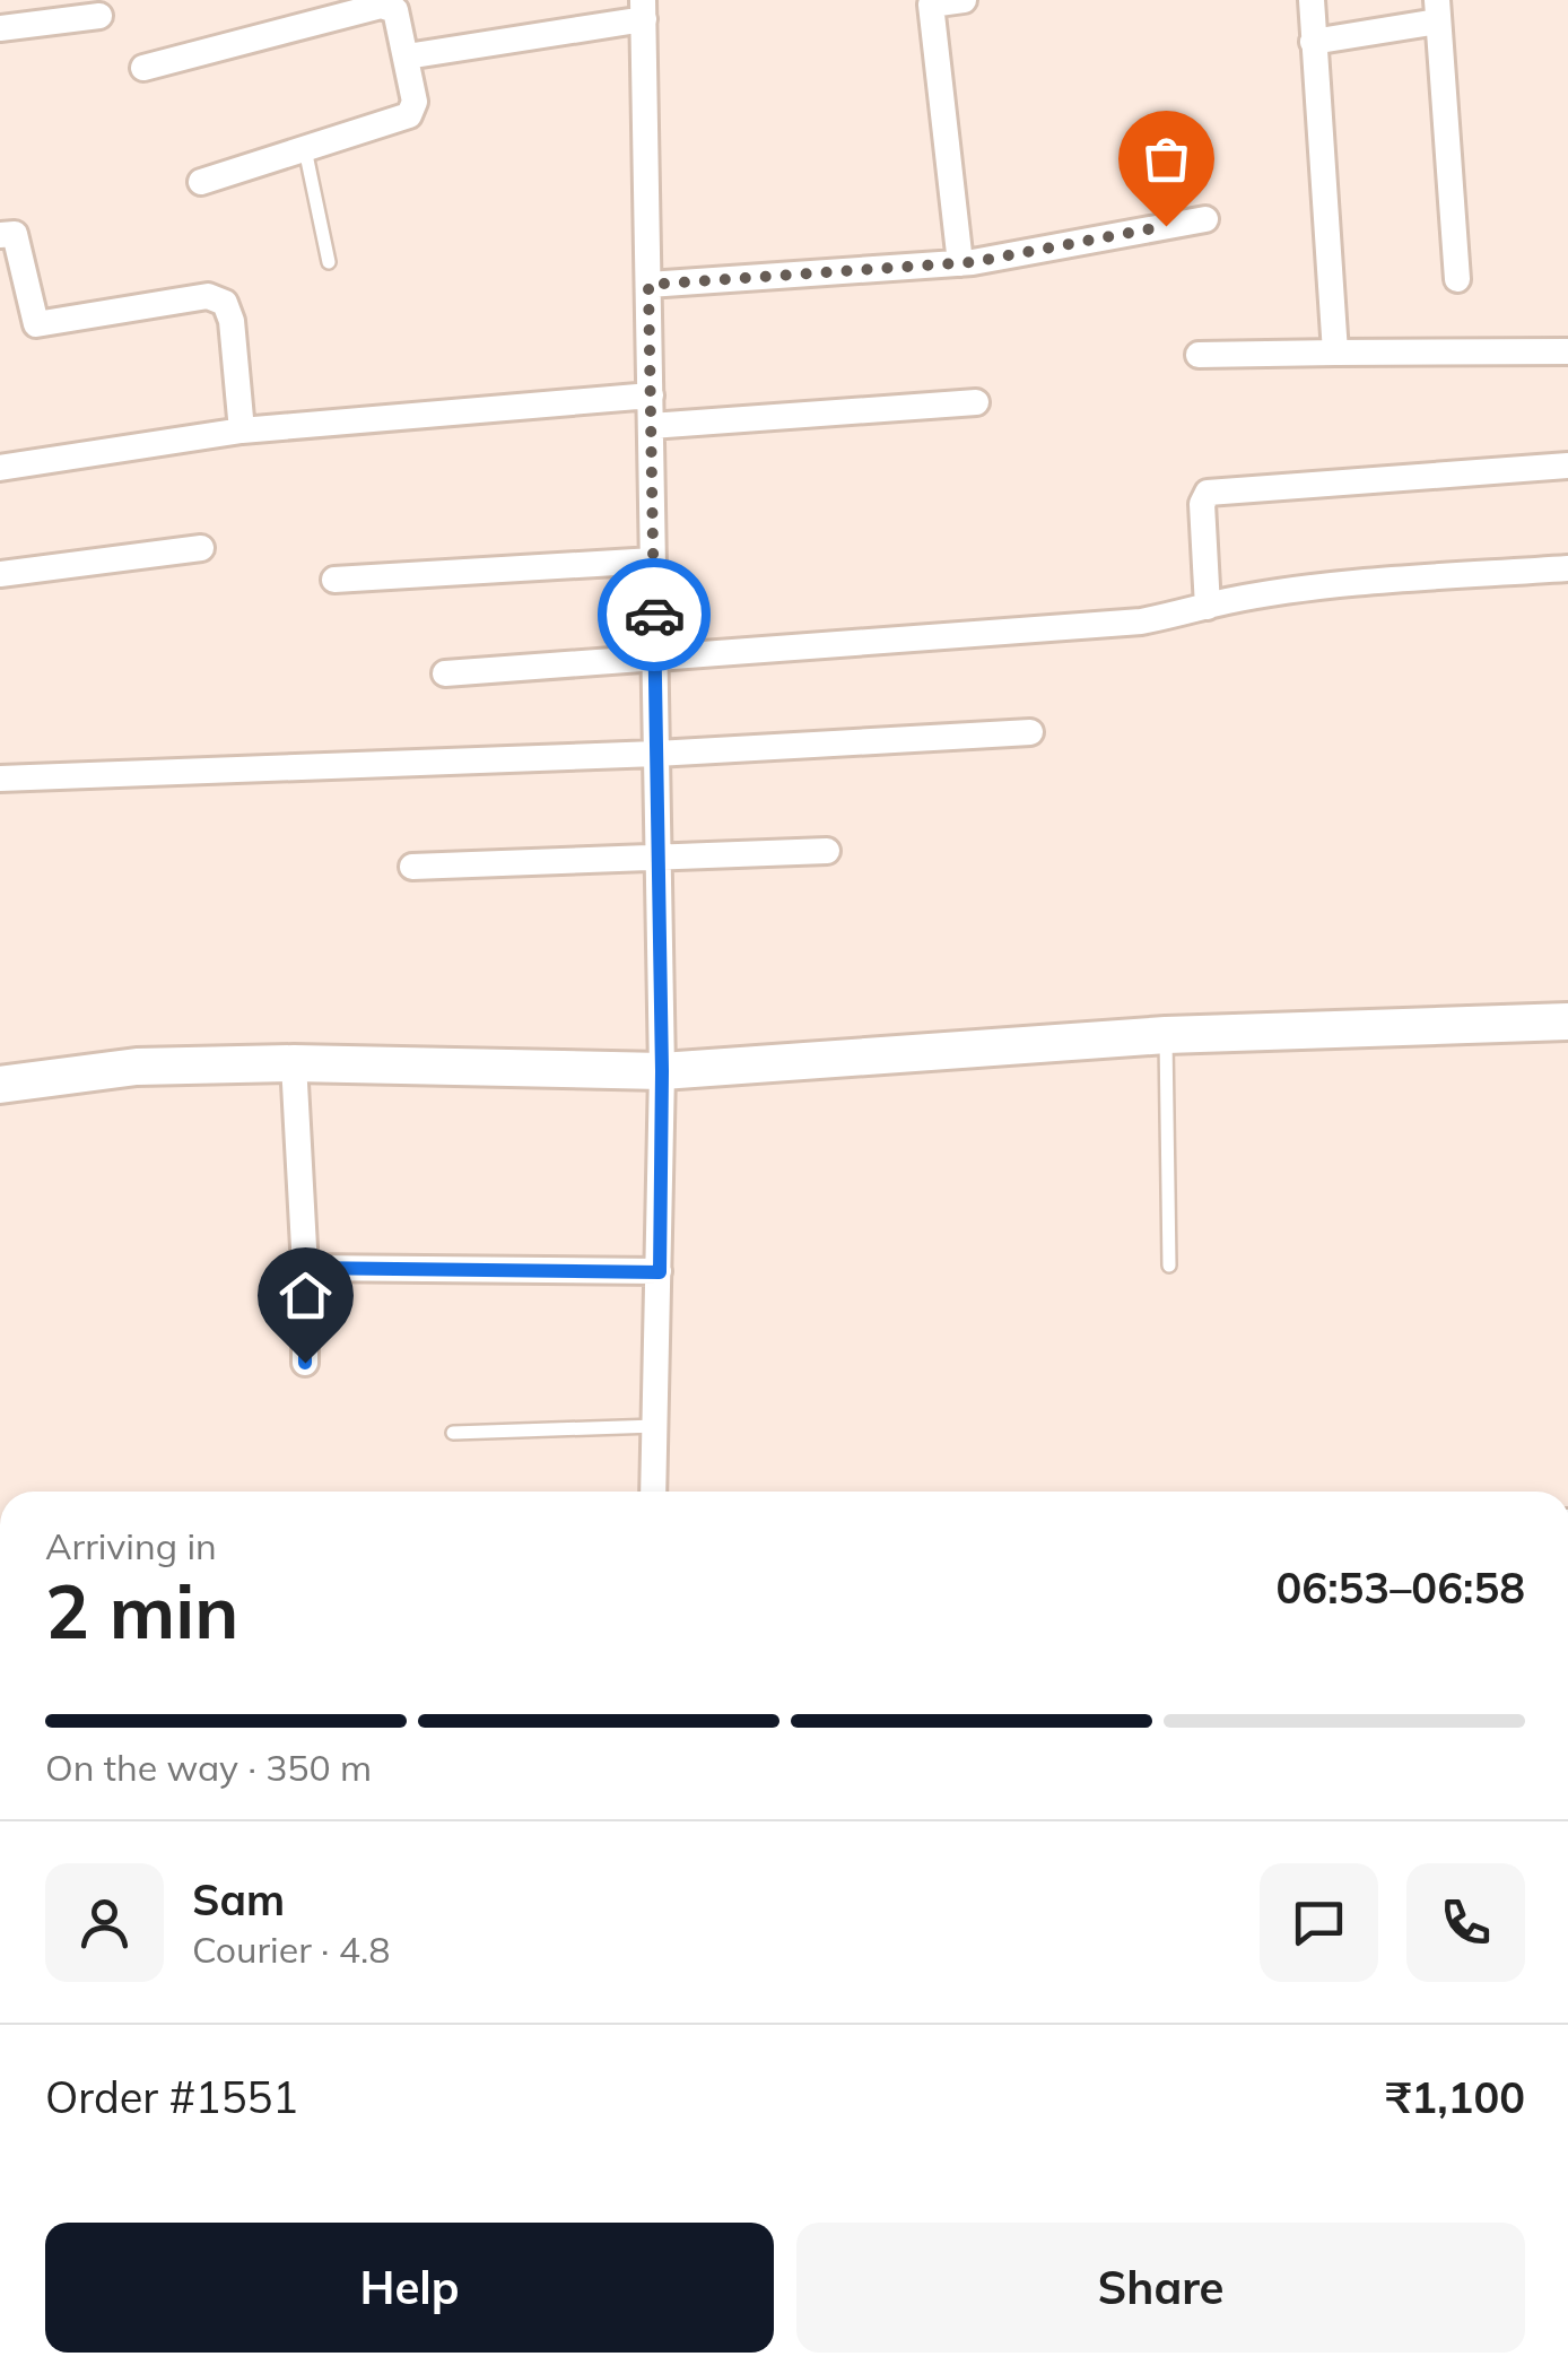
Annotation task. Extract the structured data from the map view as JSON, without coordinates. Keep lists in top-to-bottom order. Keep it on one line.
{"page":{"heading":["2 min","Arriving in","06:53–06:58"],"panel":["Sam","Courier · 4.8","Order #1551","₹1,100"],"bar":"On the way · 350 m","buttons":["Help","Share"]}}
